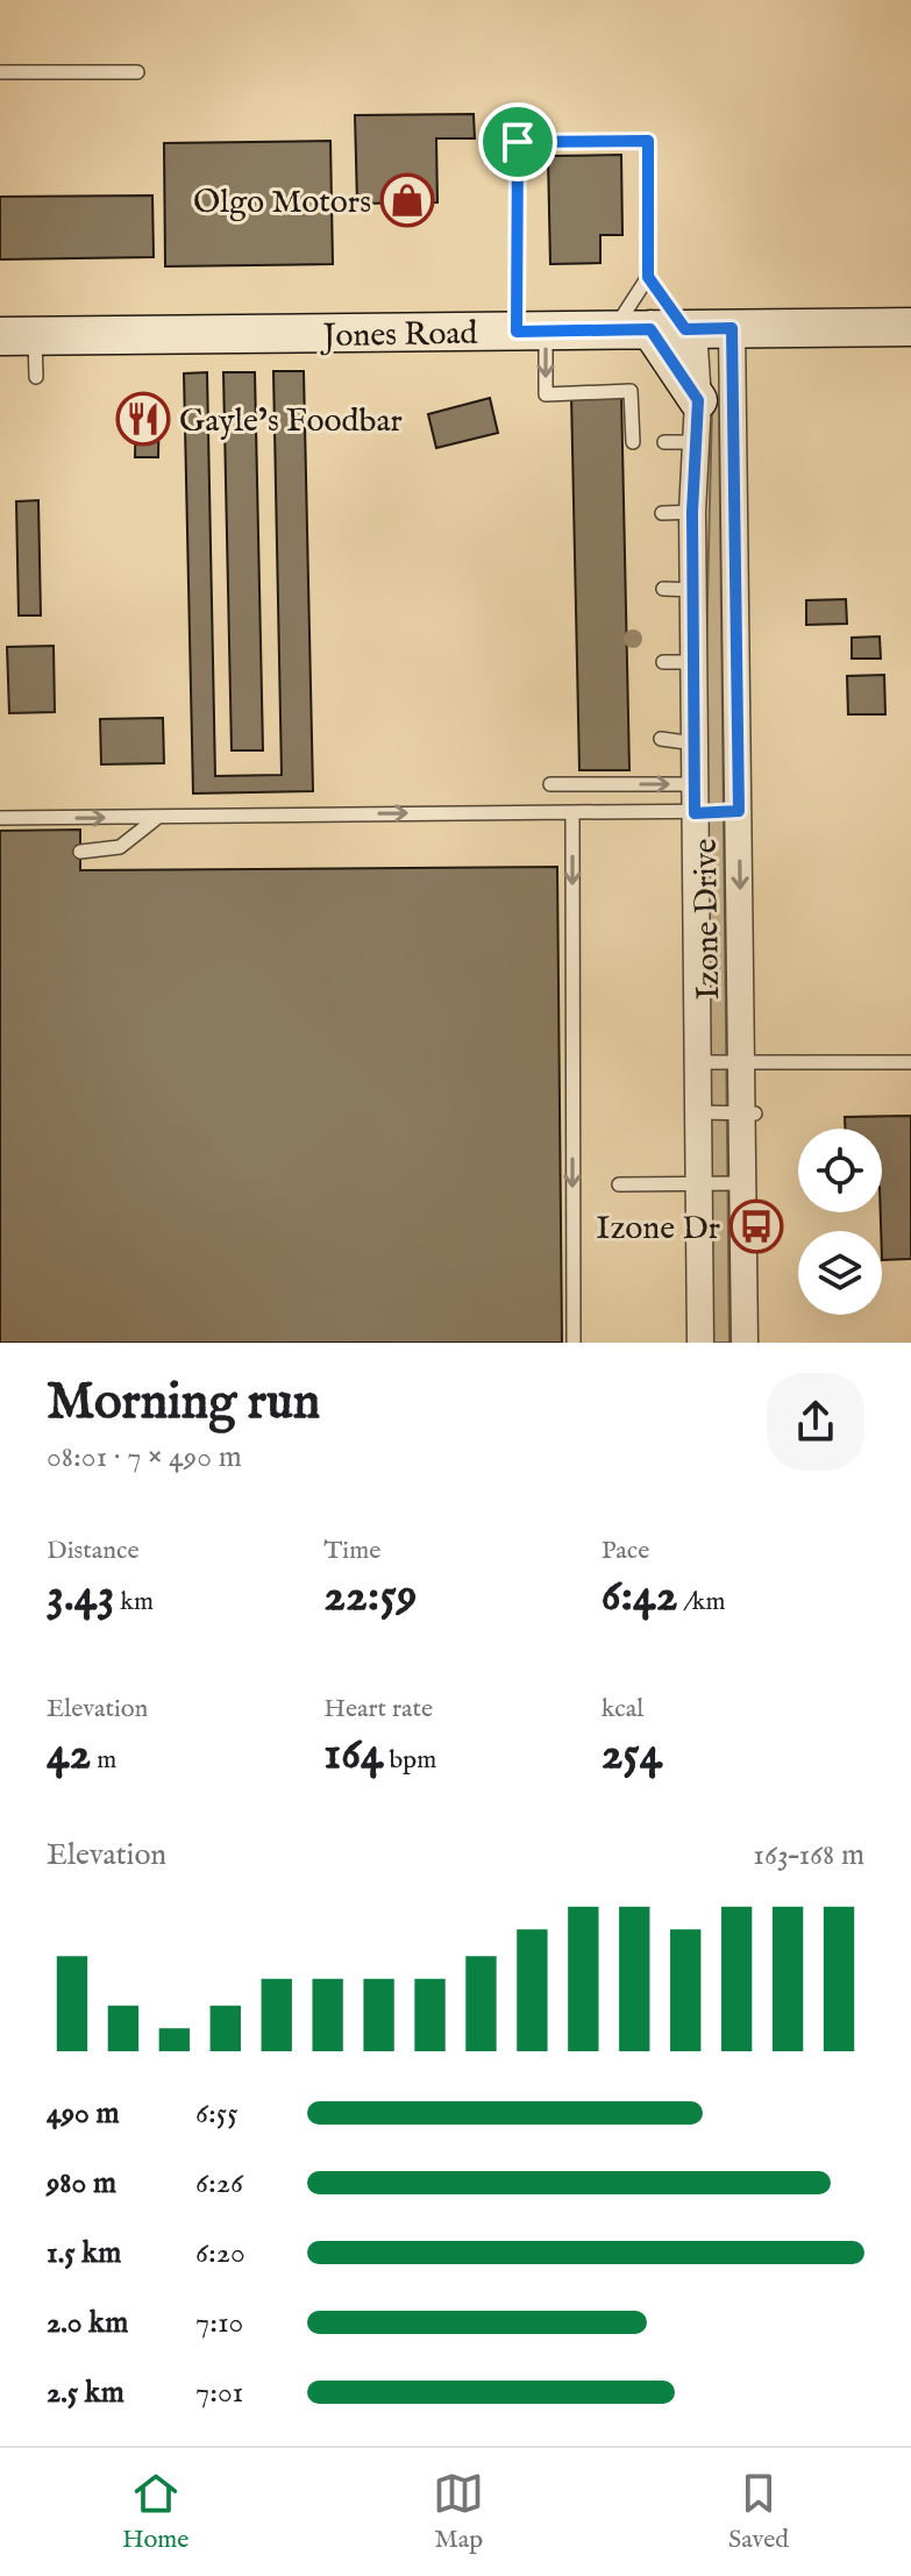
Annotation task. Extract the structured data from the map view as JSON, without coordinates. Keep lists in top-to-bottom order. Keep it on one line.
{"streets":{"main road":["Jones Road"],"street":["Izone Drive"]},"crossings":[["Jones Road","Izone Drive"]],"places":{"shop":["Olgo Motors"],"restaurant":["Gayle’s Foodbar"],"bus stop":["Izone Dr"]},"page":{"heading":["Morning run","08:01 · 7 × 490 m"],"stats":[["Distance","3.43 km"],["Time","22:59"],["Pace","6:42 /km"],["Elevation","42 m"],["Heart rate","164 bpm"],["kcal","254"]],"chart":["Elevation","163–168 m"],"list":[{"name":"490 m","note":"6:55"},{"name":"980 m","note":"6:26"},{"name":"1.5 km","note":"6:20"},{"name":"2.0 km","note":"7:10"},{"name":"2.5 km","note":"7:01"}],"tabs":["Home","Map","Saved"]}}
